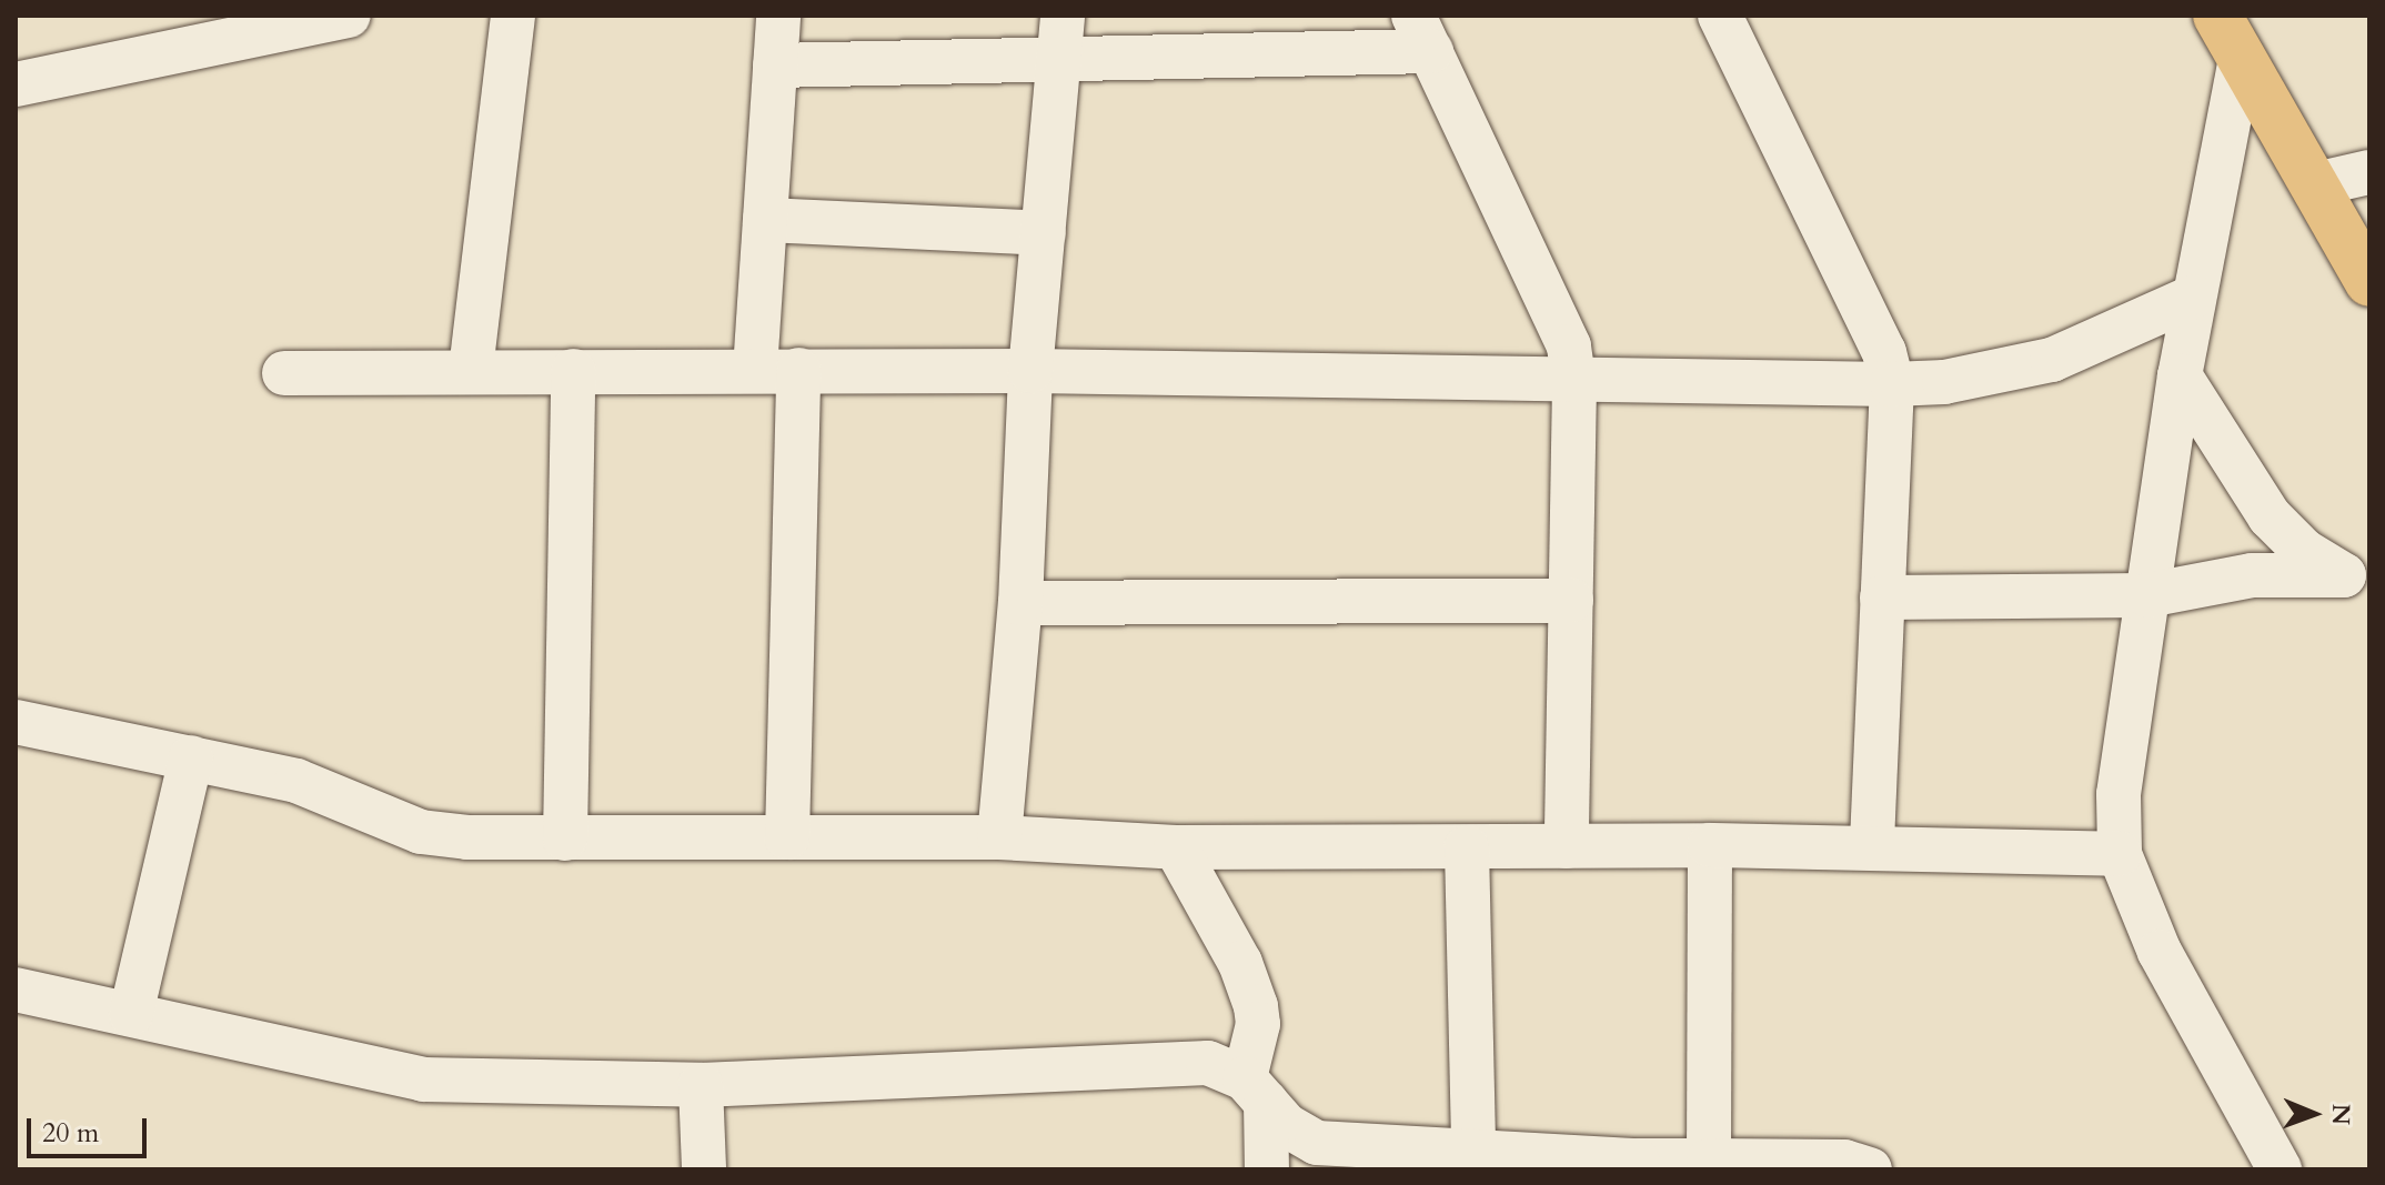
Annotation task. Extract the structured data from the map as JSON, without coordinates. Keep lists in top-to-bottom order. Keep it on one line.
{"scale_bar":"20 m","north":"right"}
